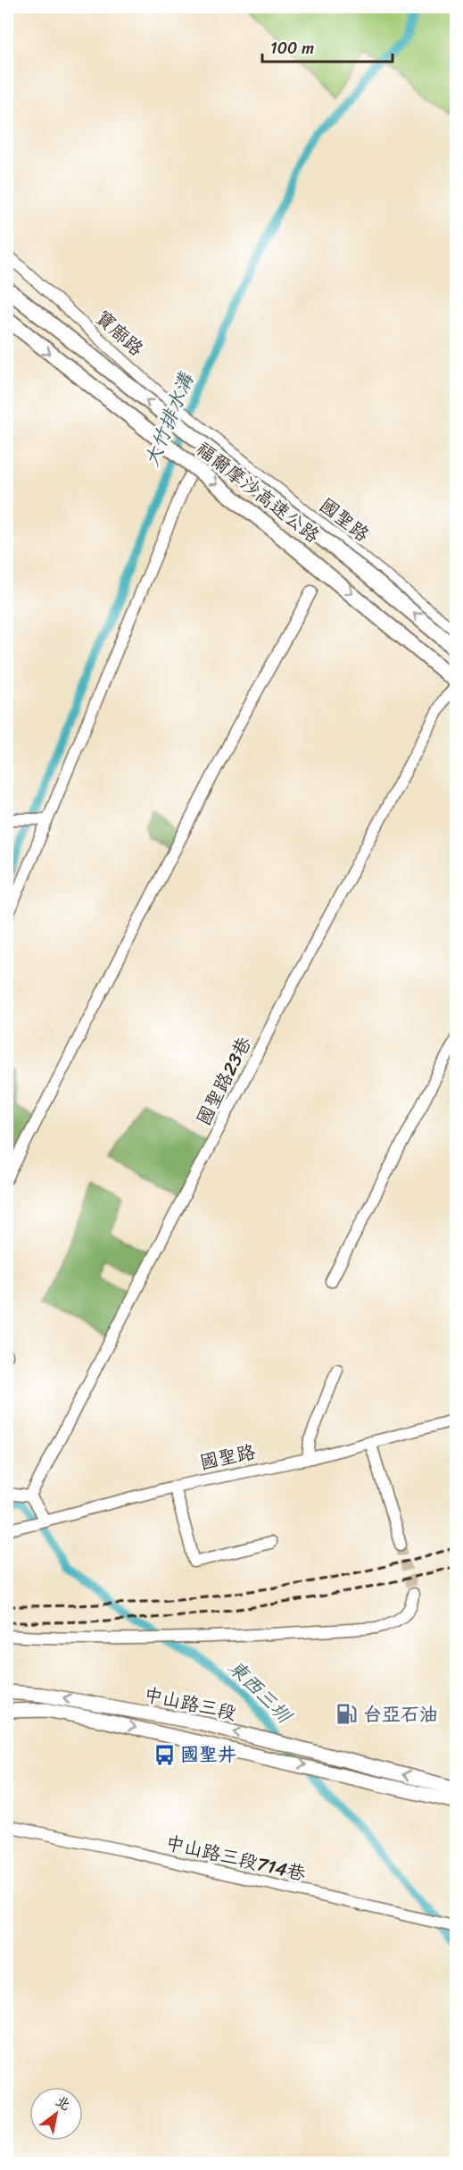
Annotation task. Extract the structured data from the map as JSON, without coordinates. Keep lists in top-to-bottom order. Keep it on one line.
{"streets":{"highway":["福爾摩沙高速公路"],"main road":["中山路三段"],"street":["寶廍路","國聖路","國聖路23巷","中山路三段714巷"]},"crossings":[["寶廍路","國聖路"]],"water":["大竹排水溝","東西三圳"],"places":{"fuel station":["台亞石油"],"bus stop":["國聖井"]},"scale_bar":"100 m","north":"top right"}
